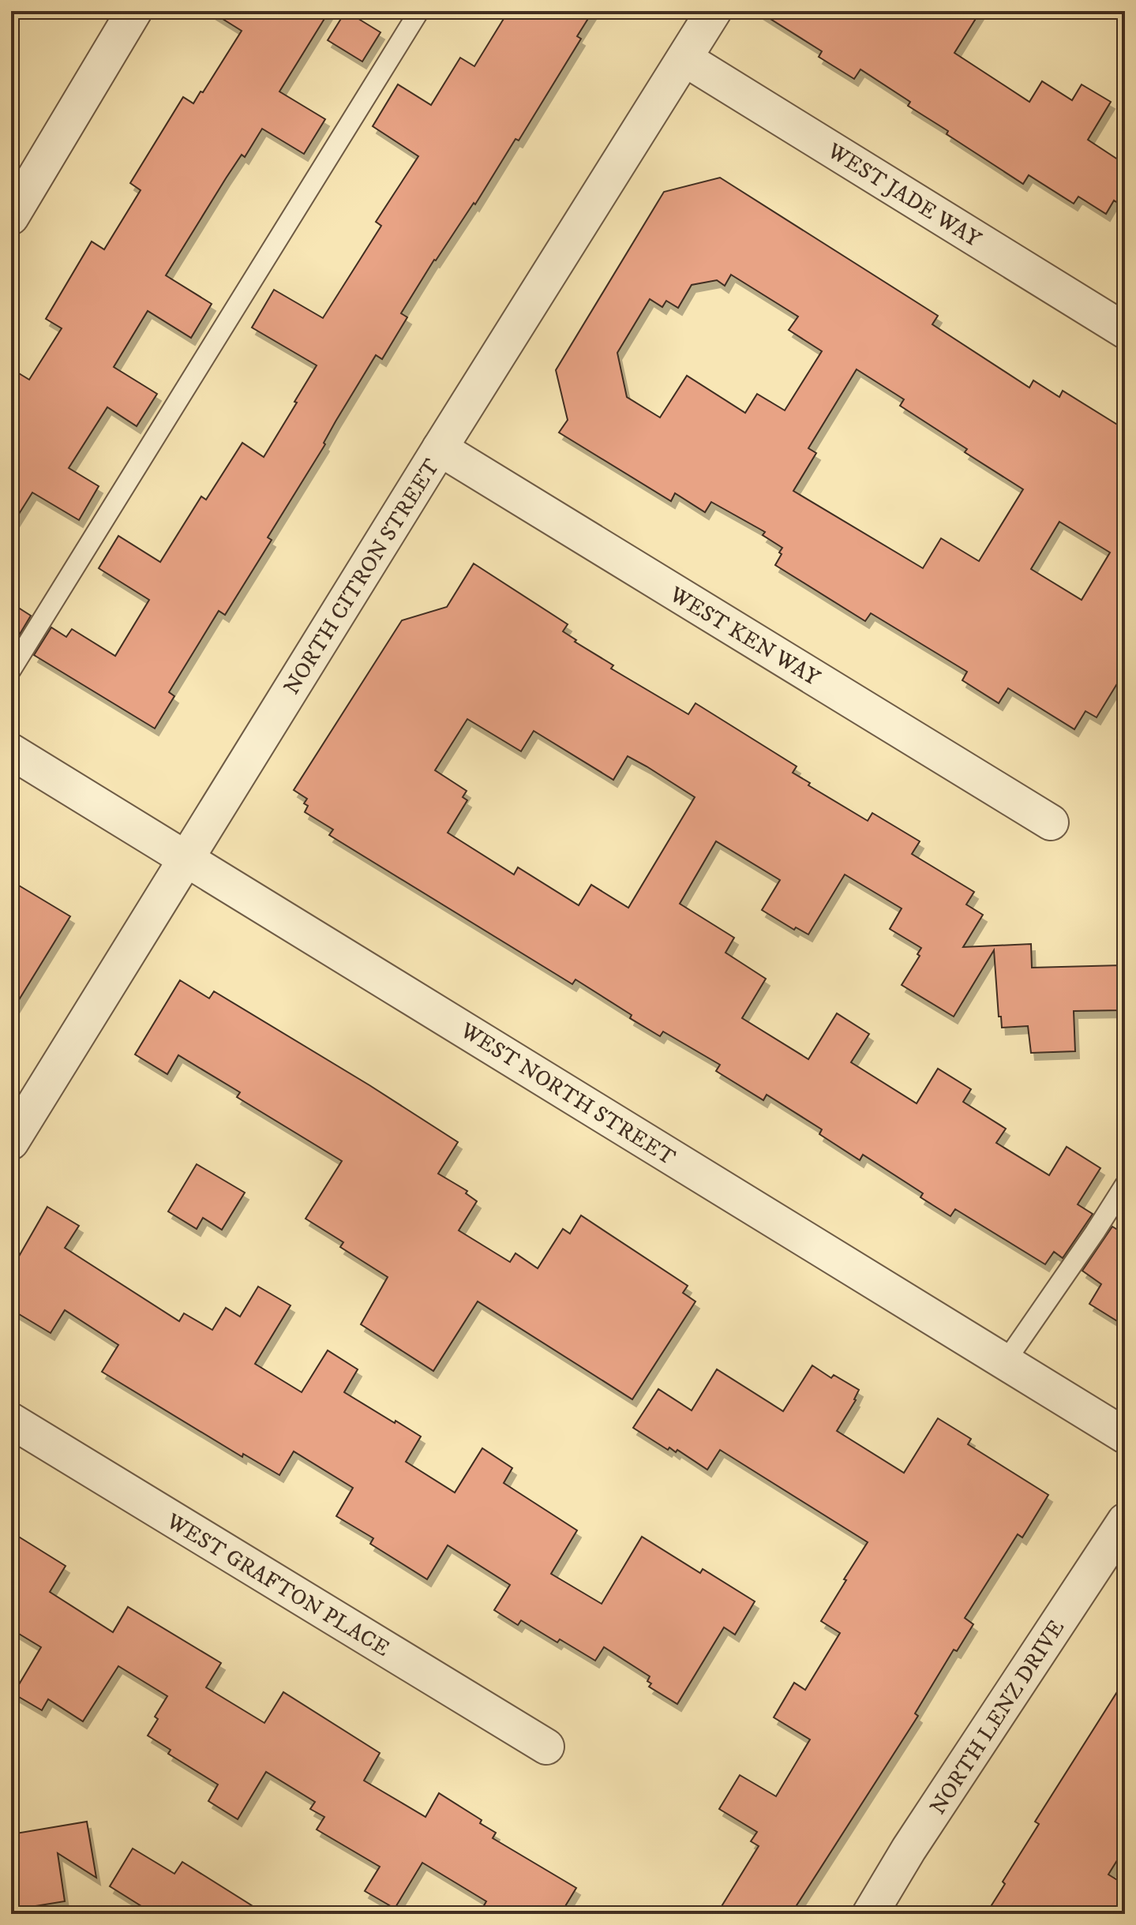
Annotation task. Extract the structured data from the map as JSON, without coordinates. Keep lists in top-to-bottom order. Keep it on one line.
{"streets":{"street":["WEST JADE WAY","NORTH CITRON STREET","WEST KEN WAY","WEST NORTH STREET","WEST GRAFTON PLACE","NORTH LENZ DRIVE"]},"crossings":[["WEST JADE WAY","NORTH CITRON STREET"],["NORTH CITRON STREET","WEST KEN WAY"],["NORTH CITRON STREET","WEST NORTH STREET"]]}
